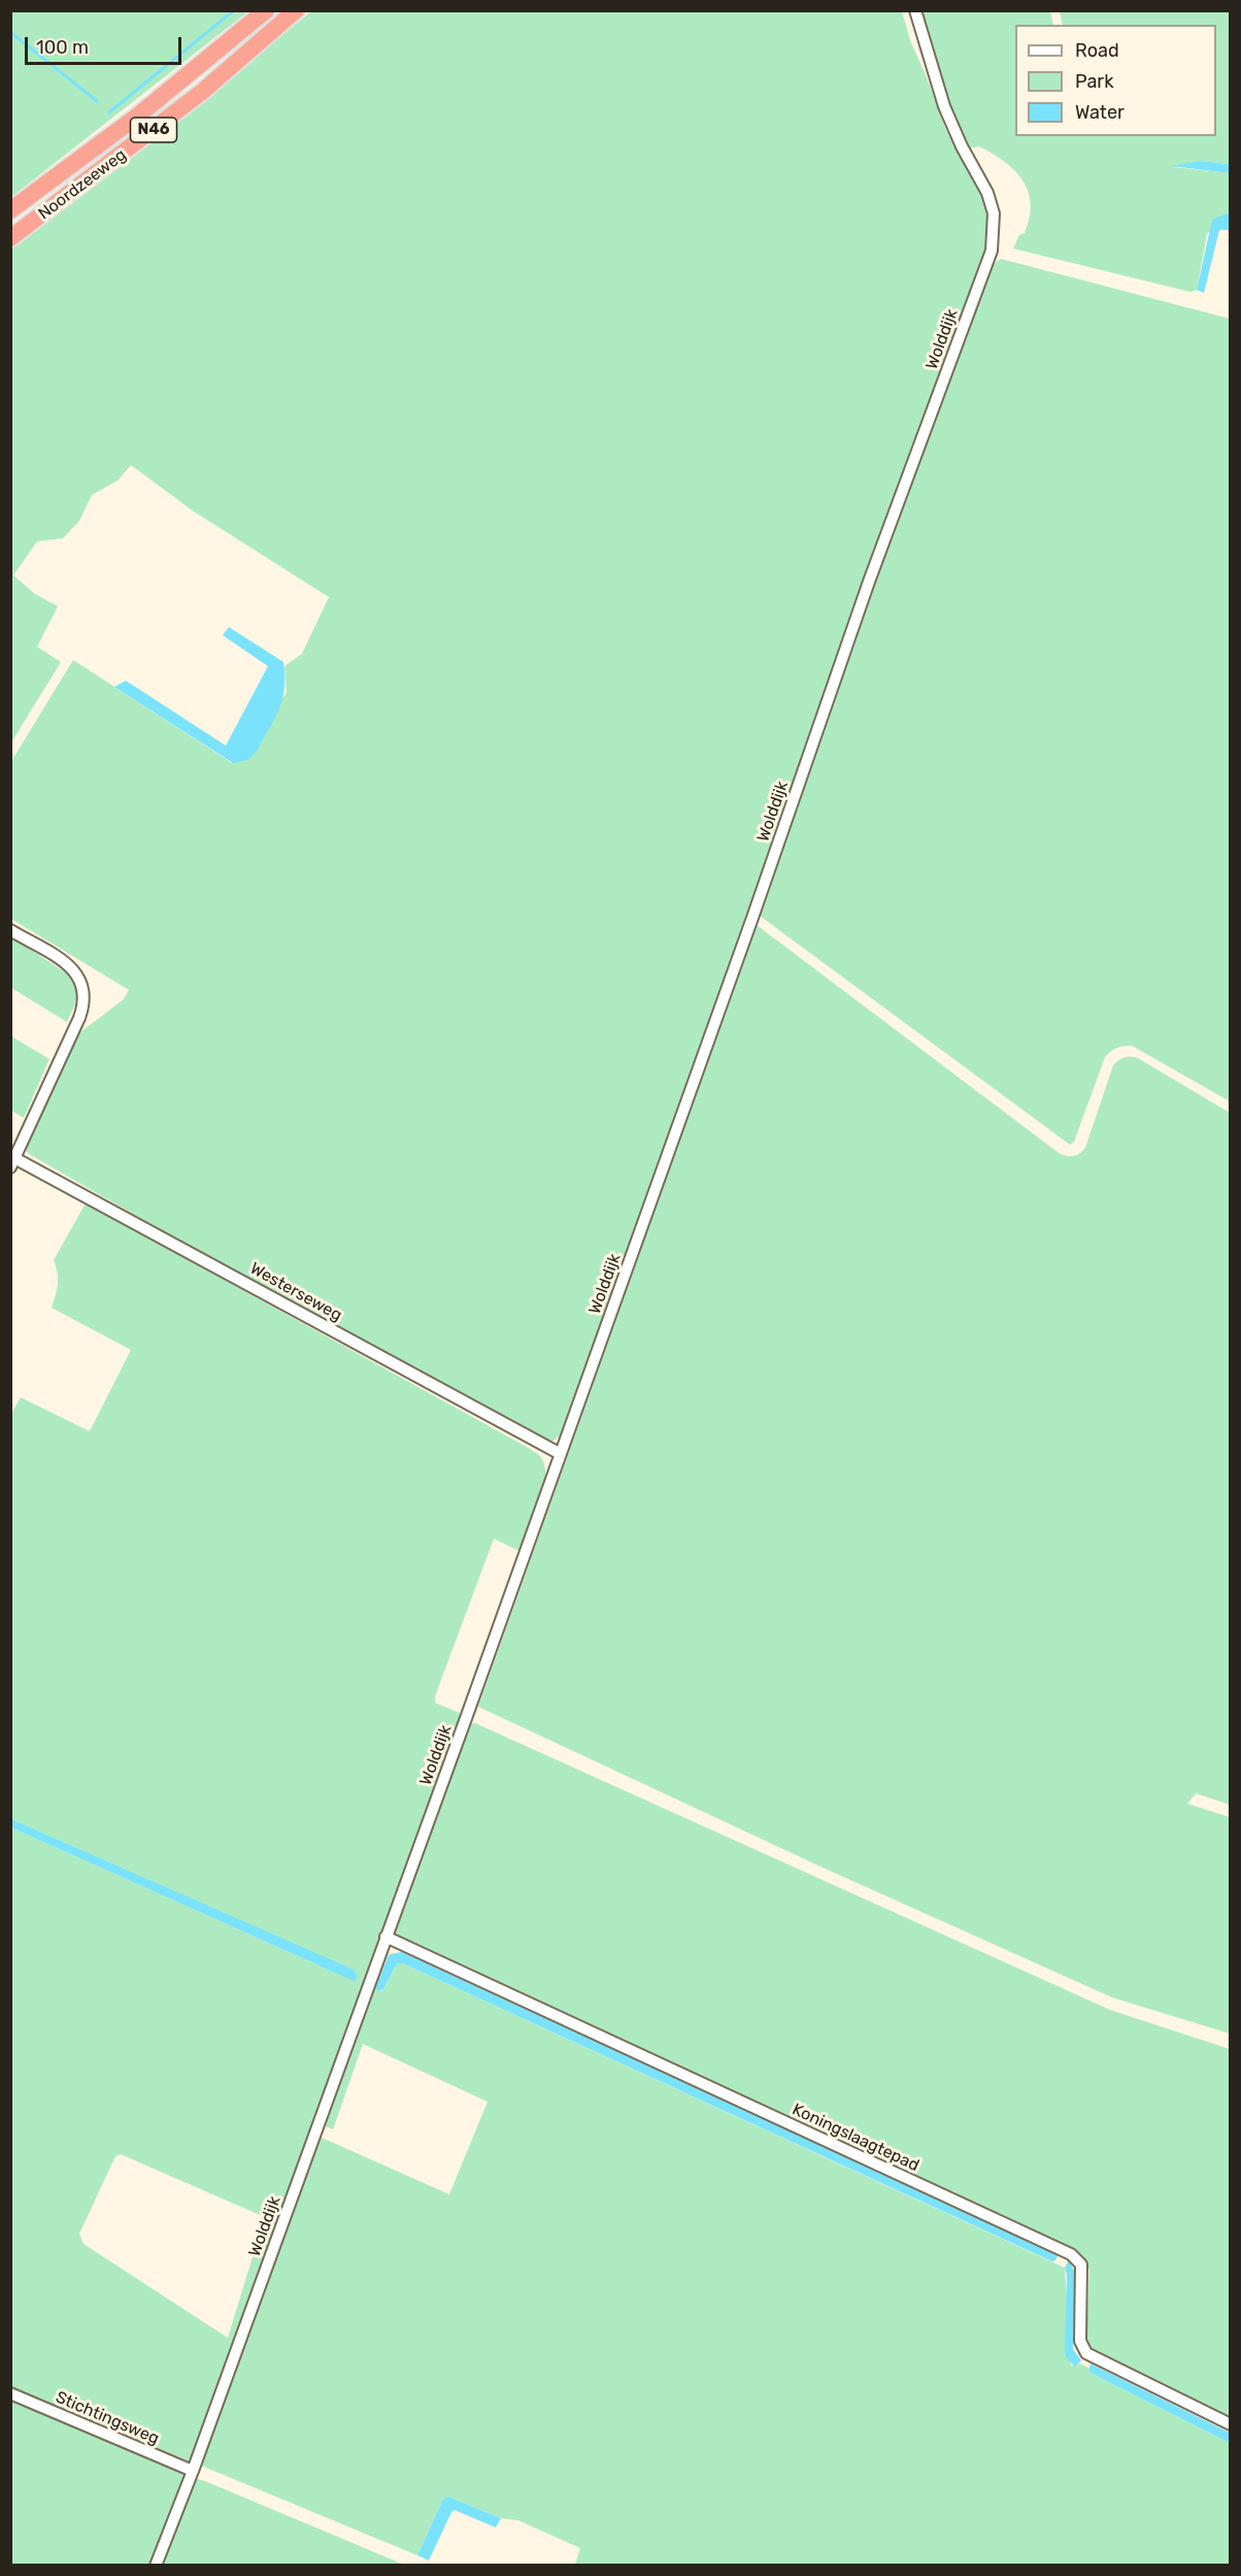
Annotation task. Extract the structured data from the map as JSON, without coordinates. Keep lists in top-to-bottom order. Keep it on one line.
{"streets":{"highway":["N46","Noordzeeweg"],"street":["Wolddijk","Westerseweg","Koningslaagtepad","Stichtingsweg"]},"crossings":[["Wolddijk","Westerseweg"],["Wolddijk","Koningslaagtepad"],["Wolddijk","Stichtingsweg"]],"legend":["Road","Park","Water"],"scale_bar":"100 m"}
